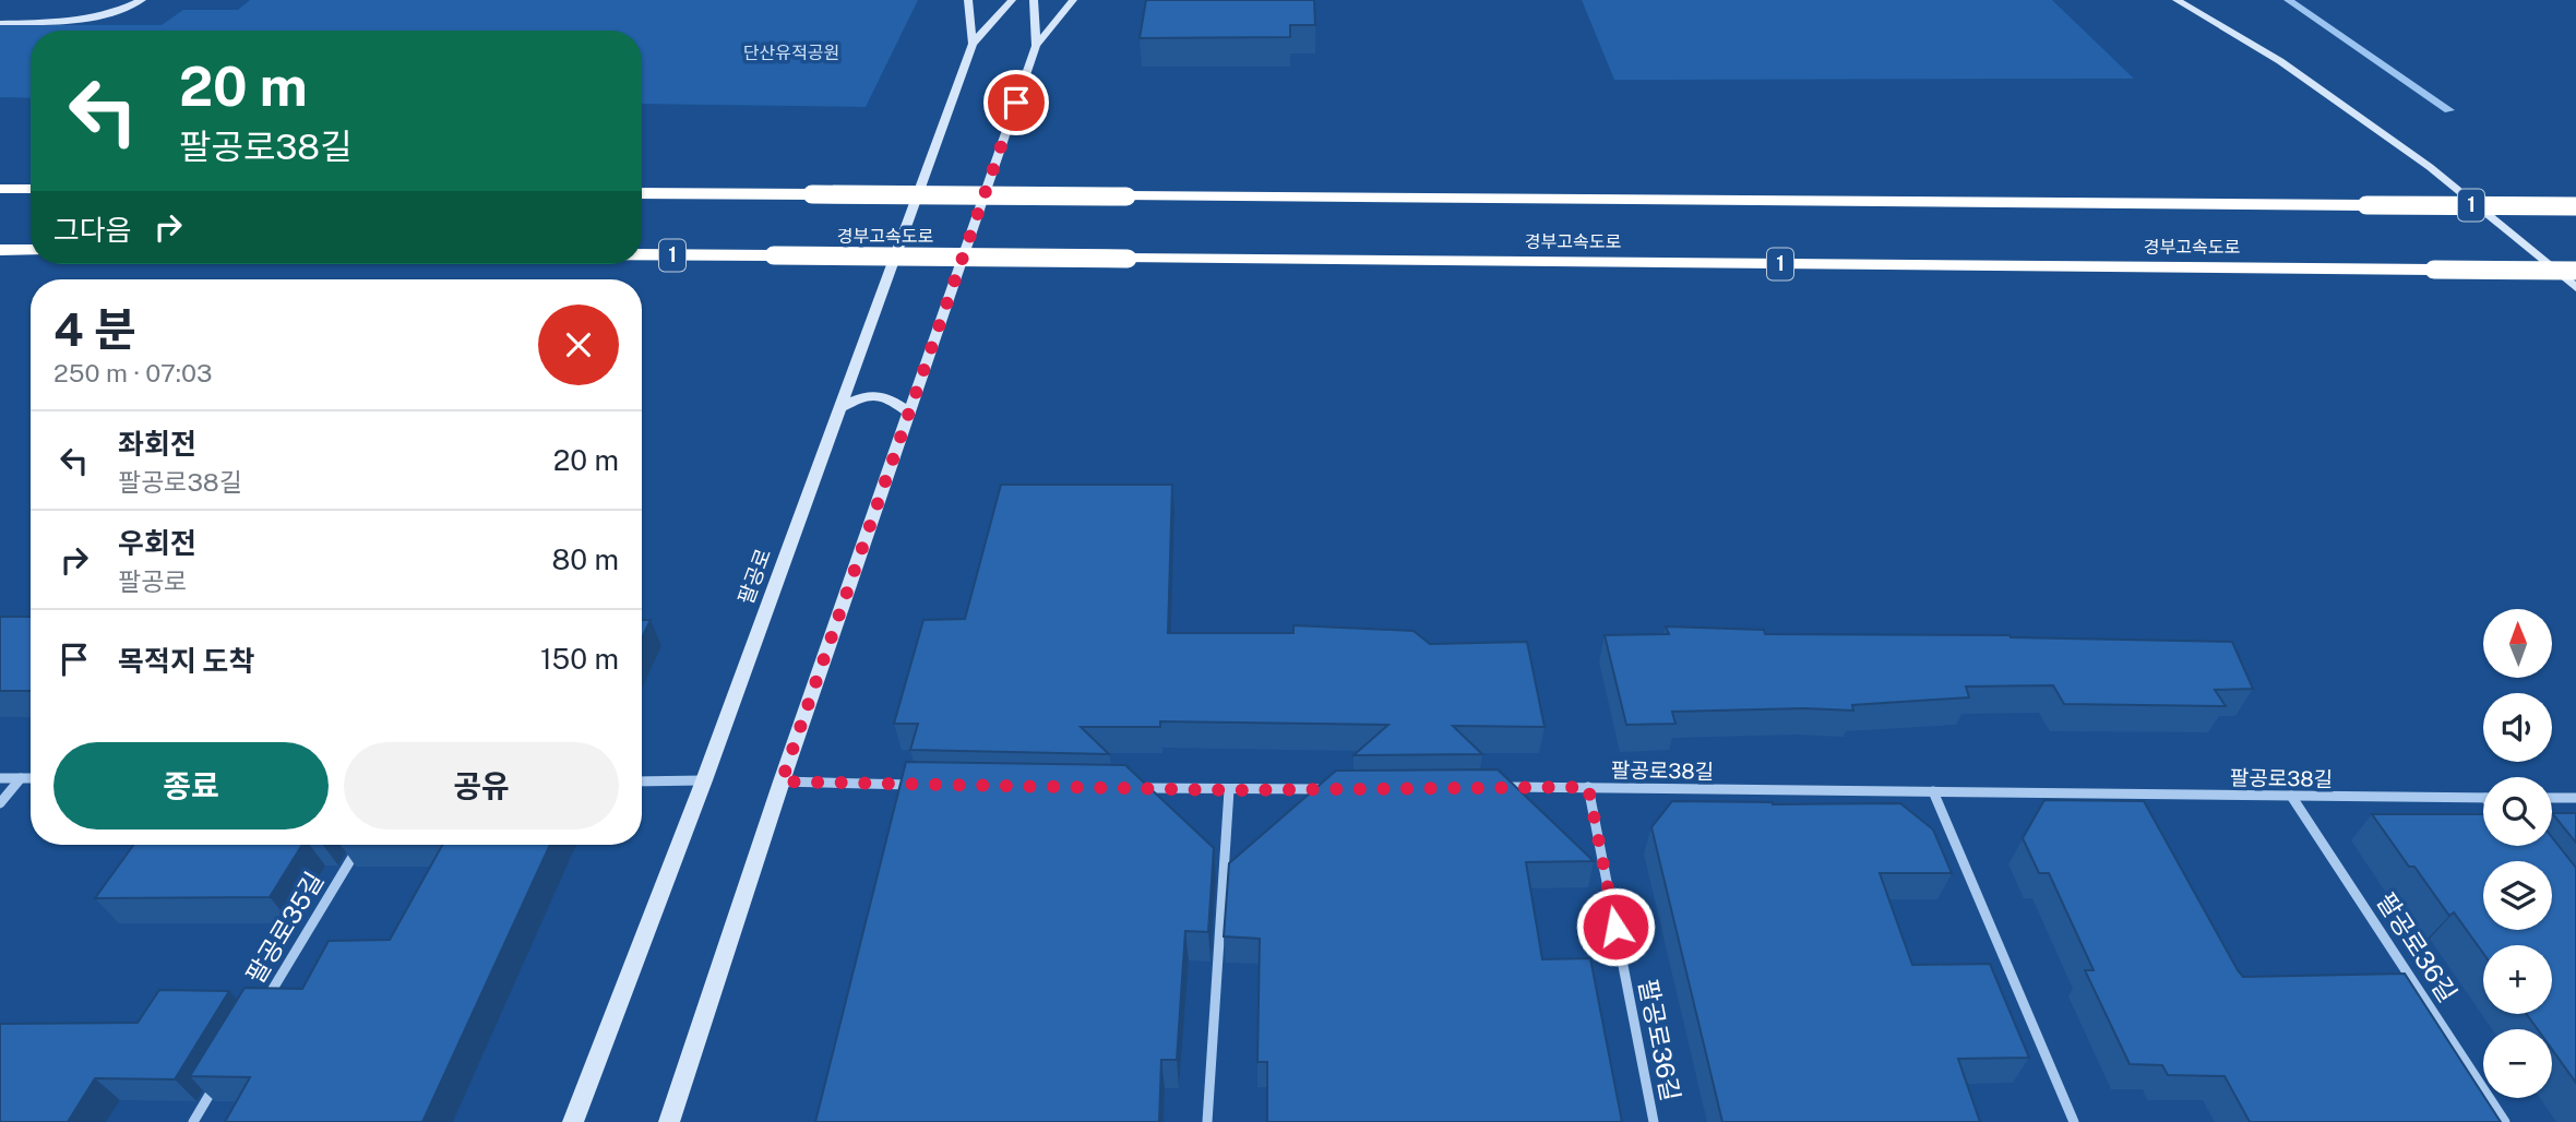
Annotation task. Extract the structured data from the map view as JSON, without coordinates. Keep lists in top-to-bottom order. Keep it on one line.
{"streets":{"highway":["1","경부고속도로"],"main road":["팔공로"],"street":["팔공로38길","팔공로35길","팔공로36길"]},"crossings":[["팔공로38길","팔공로36길"]],"parks":["단산유적공원"],"north":"top","page":{"turn":["20 m","팔공로38길"],"then":"그다음","heading":["4 분","250 m · 07:03"],"list":[{"name":"좌회전","note":"팔공로38길","value":"20 m"},{"name":"우회전","note":"팔공로","value":"80 m"},{"name":"목적지 도착","value":"150 m"}],"map_buttons":["+","−"],"buttons":["종료","공유"]}}
